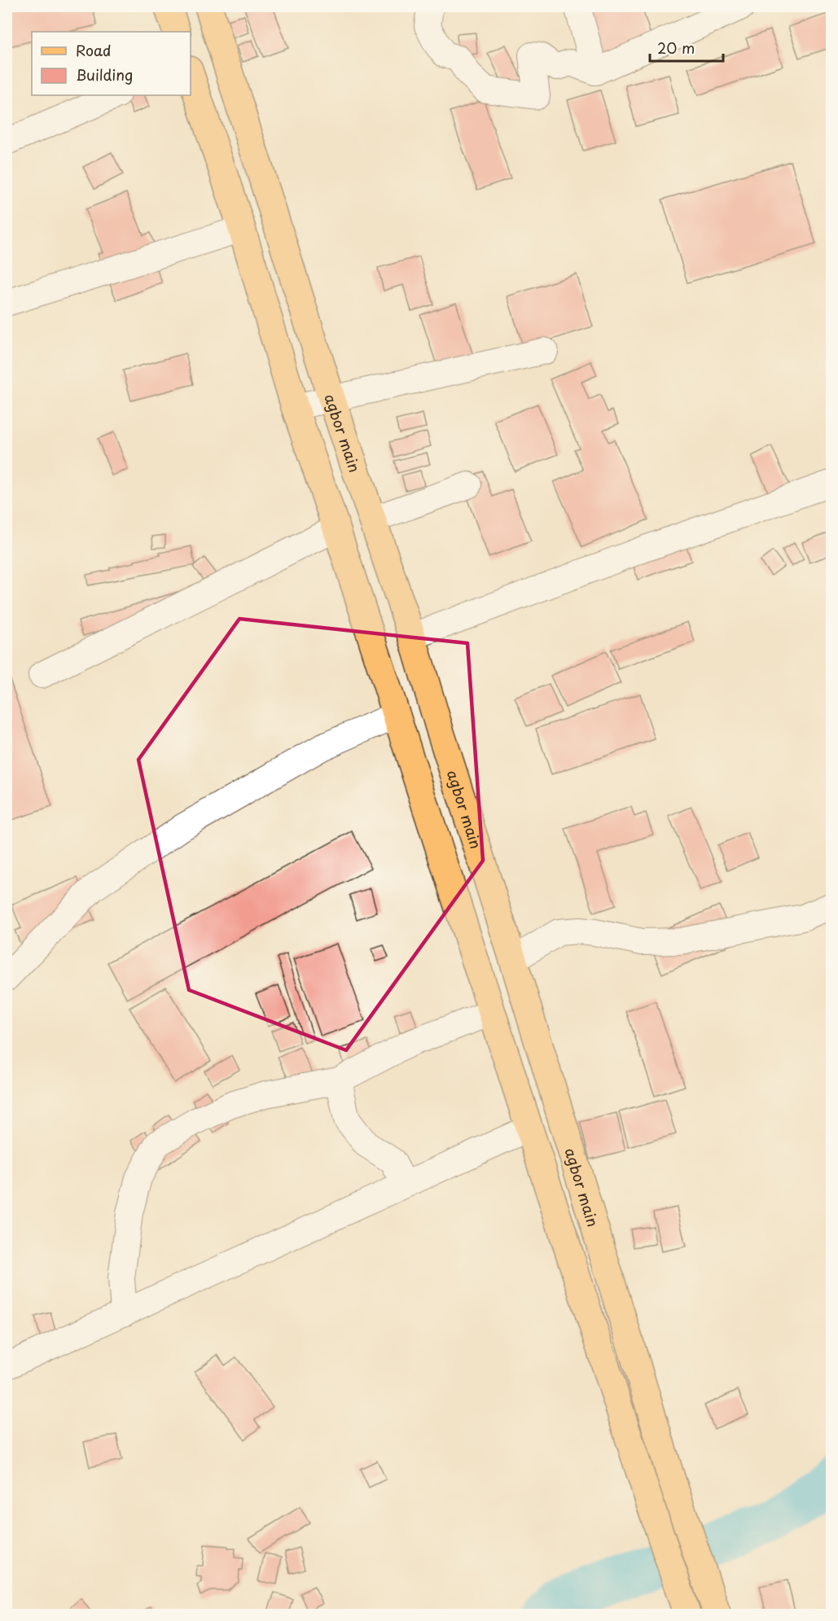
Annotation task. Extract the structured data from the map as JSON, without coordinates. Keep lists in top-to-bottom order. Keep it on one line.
{"streets":{"main road":["agbor main"]},"legend":["Road","Building"],"scale_bar":"20 m"}
